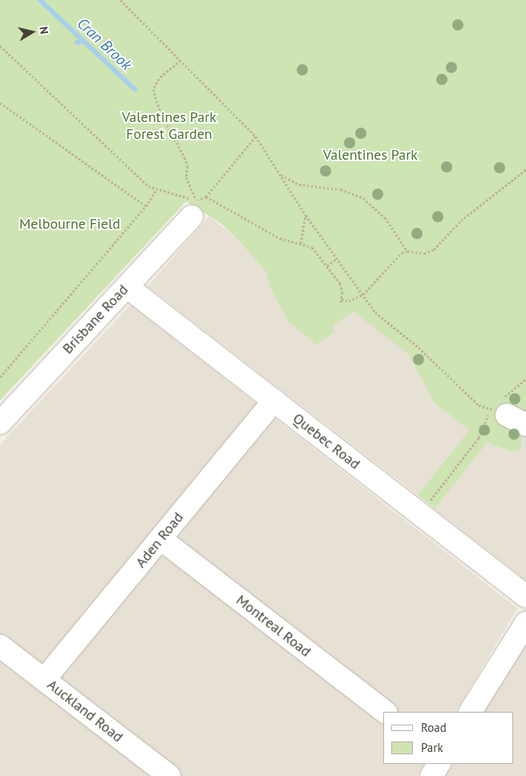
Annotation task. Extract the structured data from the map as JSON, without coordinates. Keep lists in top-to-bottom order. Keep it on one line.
{"streets":{"street":["Brisbane Road","Quebec Road","Aden Road","Montreal Road","Auckland Road"]},"crossings":[["Brisbane Road","Quebec Road"],["Quebec Road","Aden Road"],["Aden Road","Montreal Road"],["Aden Road","Auckland Road"]],"water":["Cran Brook"],"parks":["Valentines Park Forest Garden","Valentines Park","Melbourne Field"],"legend":["Road","Park"],"north":"right"}
